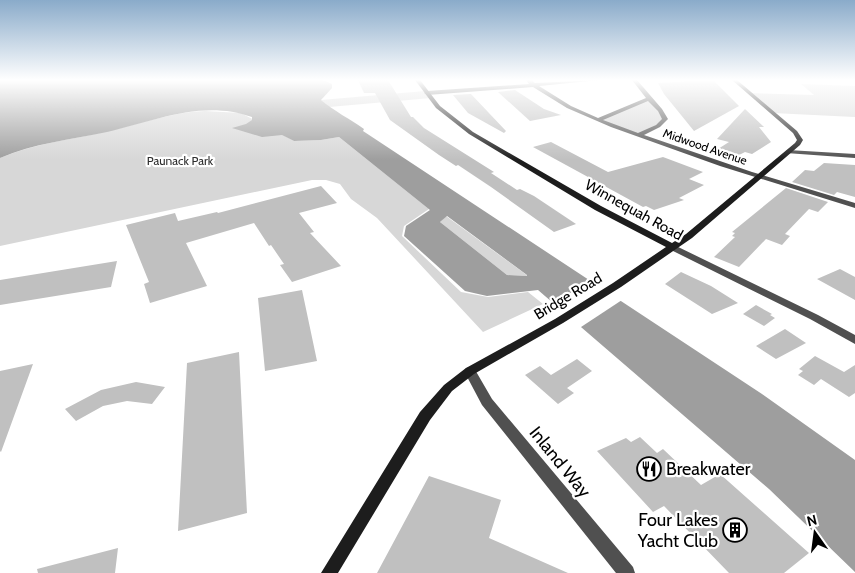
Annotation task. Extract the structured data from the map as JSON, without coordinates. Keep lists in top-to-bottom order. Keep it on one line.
{"streets":{"street":["Midwood Avenue","Winnequah Road","Bridge Road","Inland Way"]},"crossings":[["Midwood Avenue","Bridge Road"],["Winnequah Road","Bridge Road"],["Bridge Road","Inland Way"]],"parks":["Paunack Park"],"places":{"restaurant":["Breakwater"],"building":["Four Lakes Yacht Club"]},"north":"top"}
